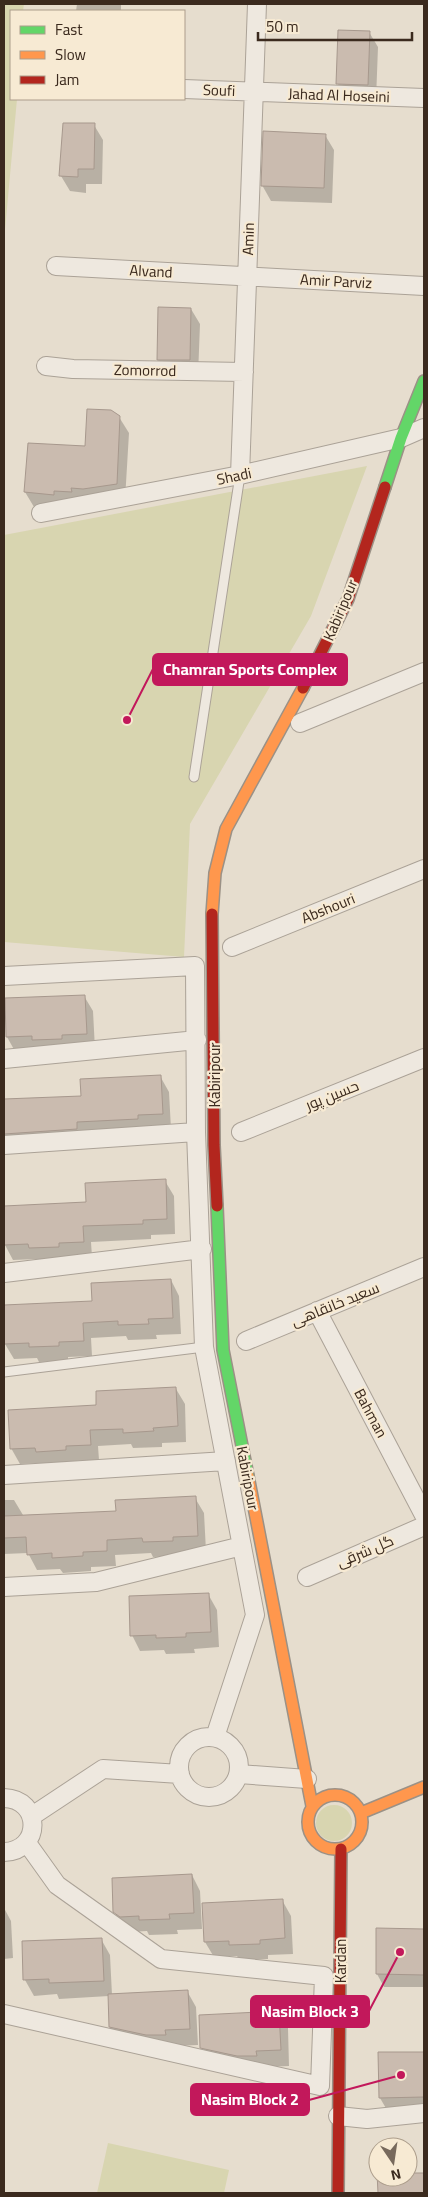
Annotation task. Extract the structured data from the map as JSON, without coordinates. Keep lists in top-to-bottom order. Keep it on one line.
{"streets":{"street":["Soufi","Jahad Al Hoseini","Amin","Alvand","Amir Parviz","Zomorrod","Shadi","Kabiripour","Abshouri","حسین پور","سعید خانقاهی","Bahman","گل شرقی","Kardan"]},"crossings":[["Soufi","Jahad Al Hoseini"],["Soufi","Amin"],["Jahad Al Hoseini","Amin"],["Amin","Alvand"],["Amin","Amir Parviz"],["Amin","Zomorrod"],["Amin","Shadi"],["Alvand","Amir Parviz"],["Shadi","Kabiripour"],["Kabiripour","Kardan"],["سعید خانقاهی","Bahman"]],"places":["Chamran Sports Complex","Nasim Block 3","Nasim Block 2"],"legend":["Fast","Slow","Jam"],"scale_bar":"50 m","north":"bottom"}
